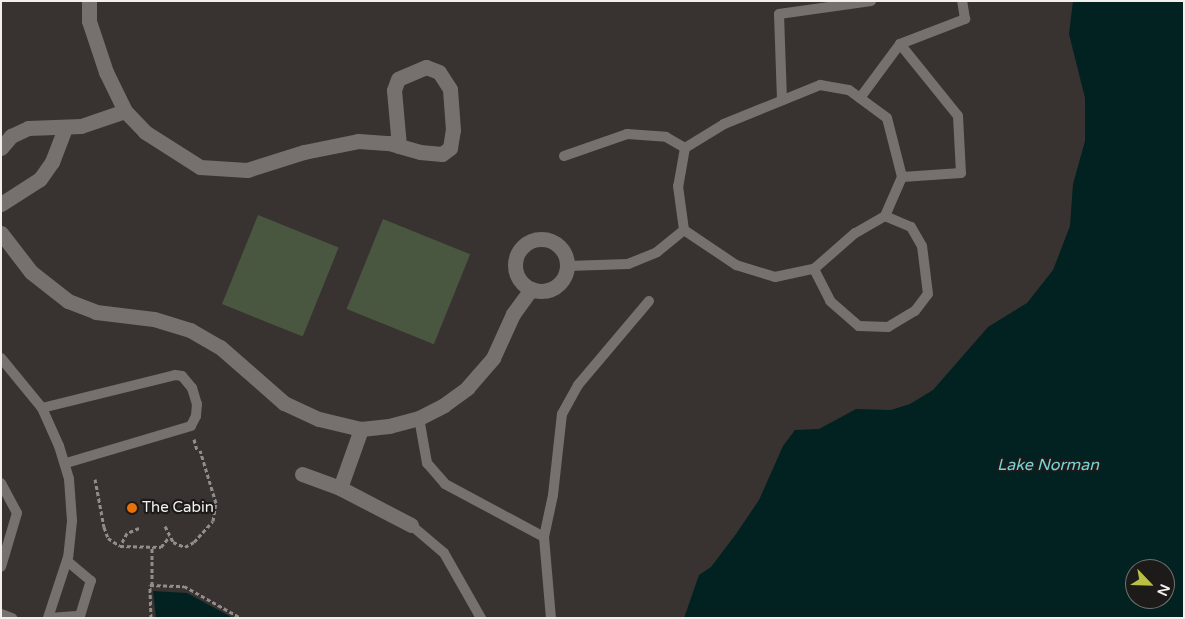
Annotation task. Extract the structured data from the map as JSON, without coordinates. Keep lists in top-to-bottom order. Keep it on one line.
{"water":["Lake Norman"],"places":["The Cabin"],"north":"bottom right"}
